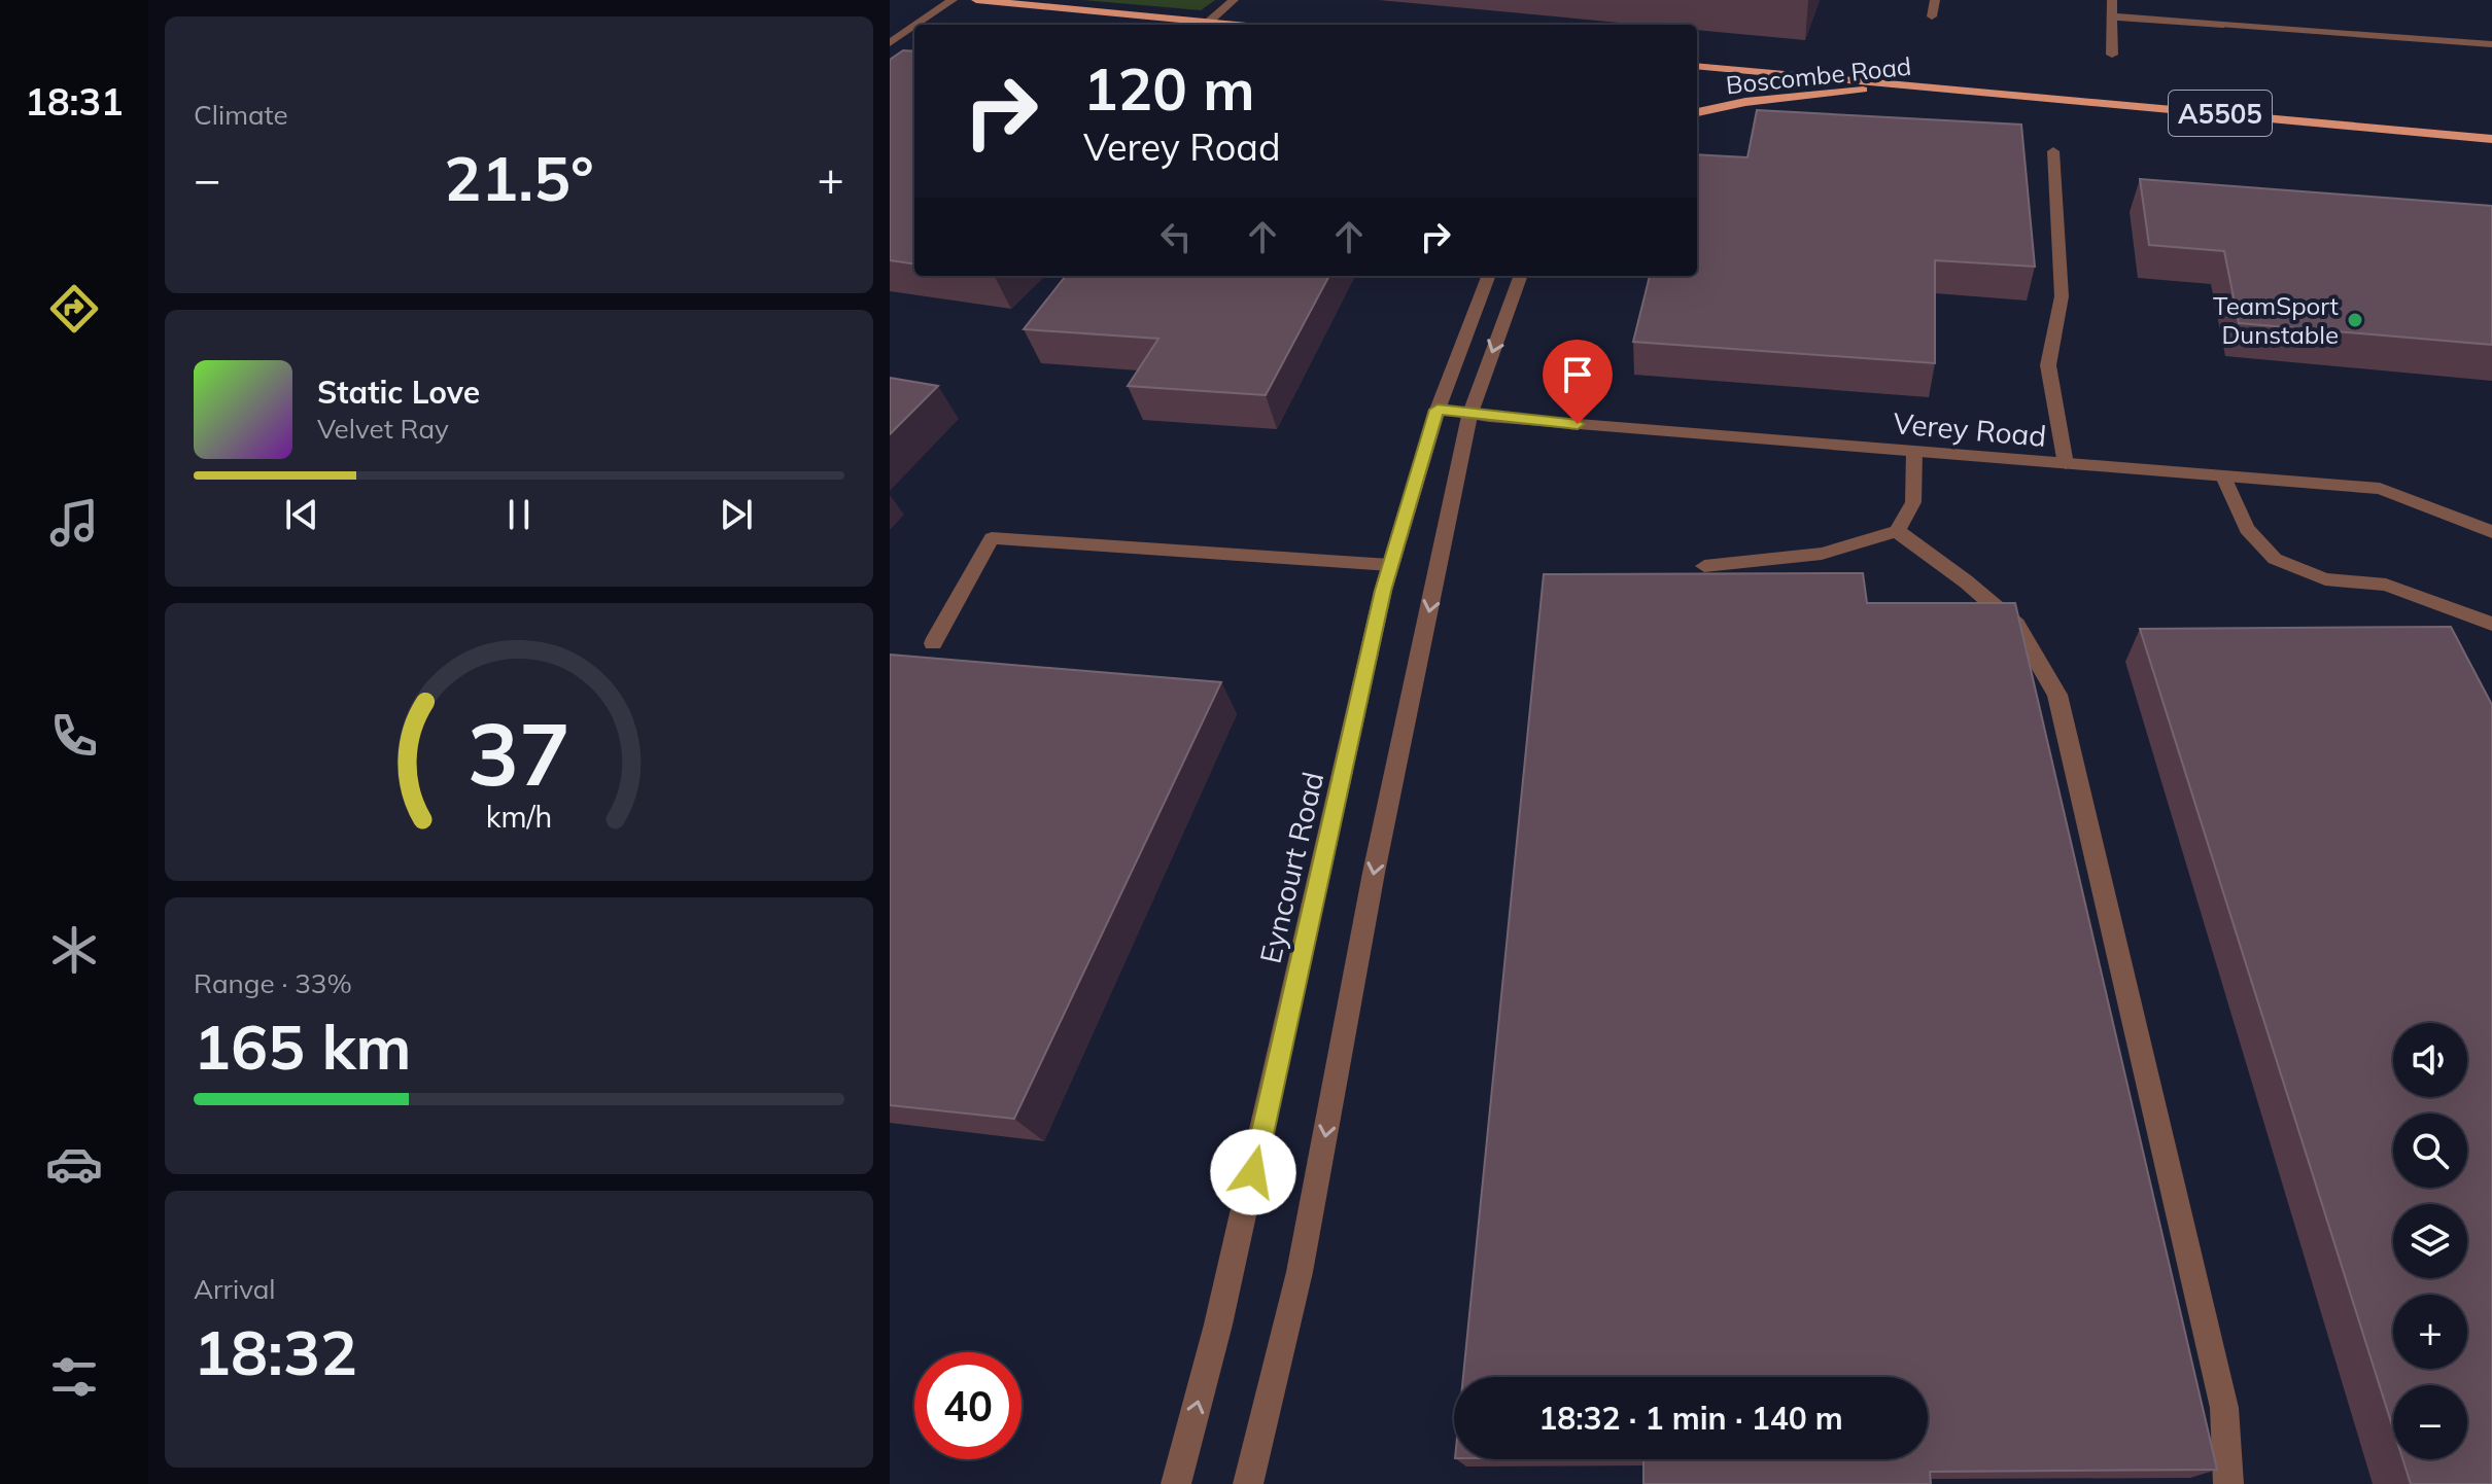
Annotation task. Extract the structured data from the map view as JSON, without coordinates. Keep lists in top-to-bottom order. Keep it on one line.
{"streets":{"main road":["Boscombe Road","A5505"],"street":["Verey Road","Eyncourt Road"]},"crossings":[["Verey Road","Eyncourt Road"]],"places":["TeamSport Dunstable"],"page":{"tabs":"18:31","tile":["Climate",["Range · 33%","165 km"],["Arrival","18:32"]],"turn":["120 m","Verey Road"],"heat":["−","21.5°","+"],"song":["Static Love","Velvet Ray"],"map_buttons":["+","−"],"limit":"40","trip":"18:32 · 1 min · 140 m","gauge":["37","km/h"]}}
